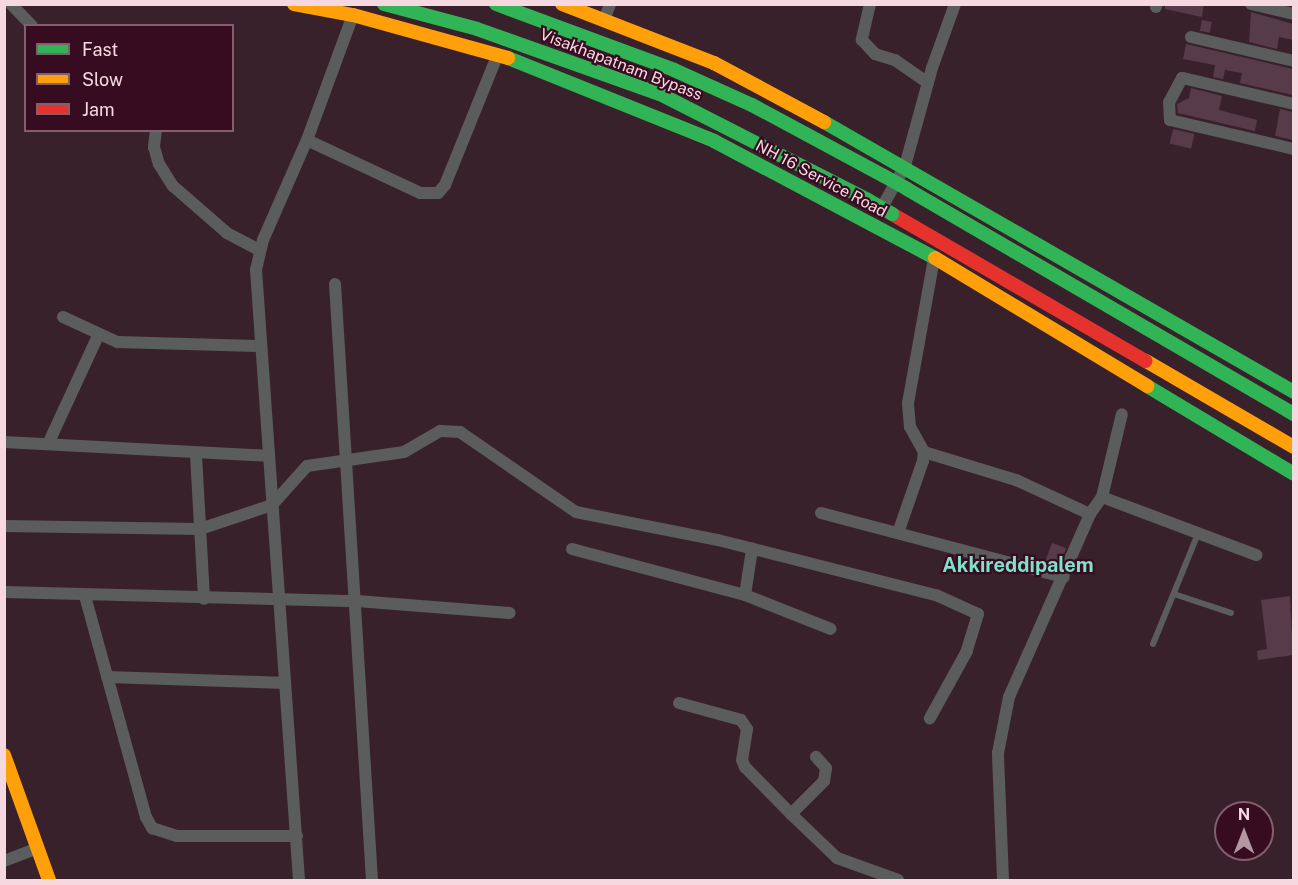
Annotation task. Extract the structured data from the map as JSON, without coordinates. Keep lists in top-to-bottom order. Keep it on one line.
{"streets":{"main road":["Visakhapatnam Bypass","NH 16 Service Road"]},"districts":["Akkireddipalem"],"legend":["Fast","Slow","Jam"],"north":"top"}
